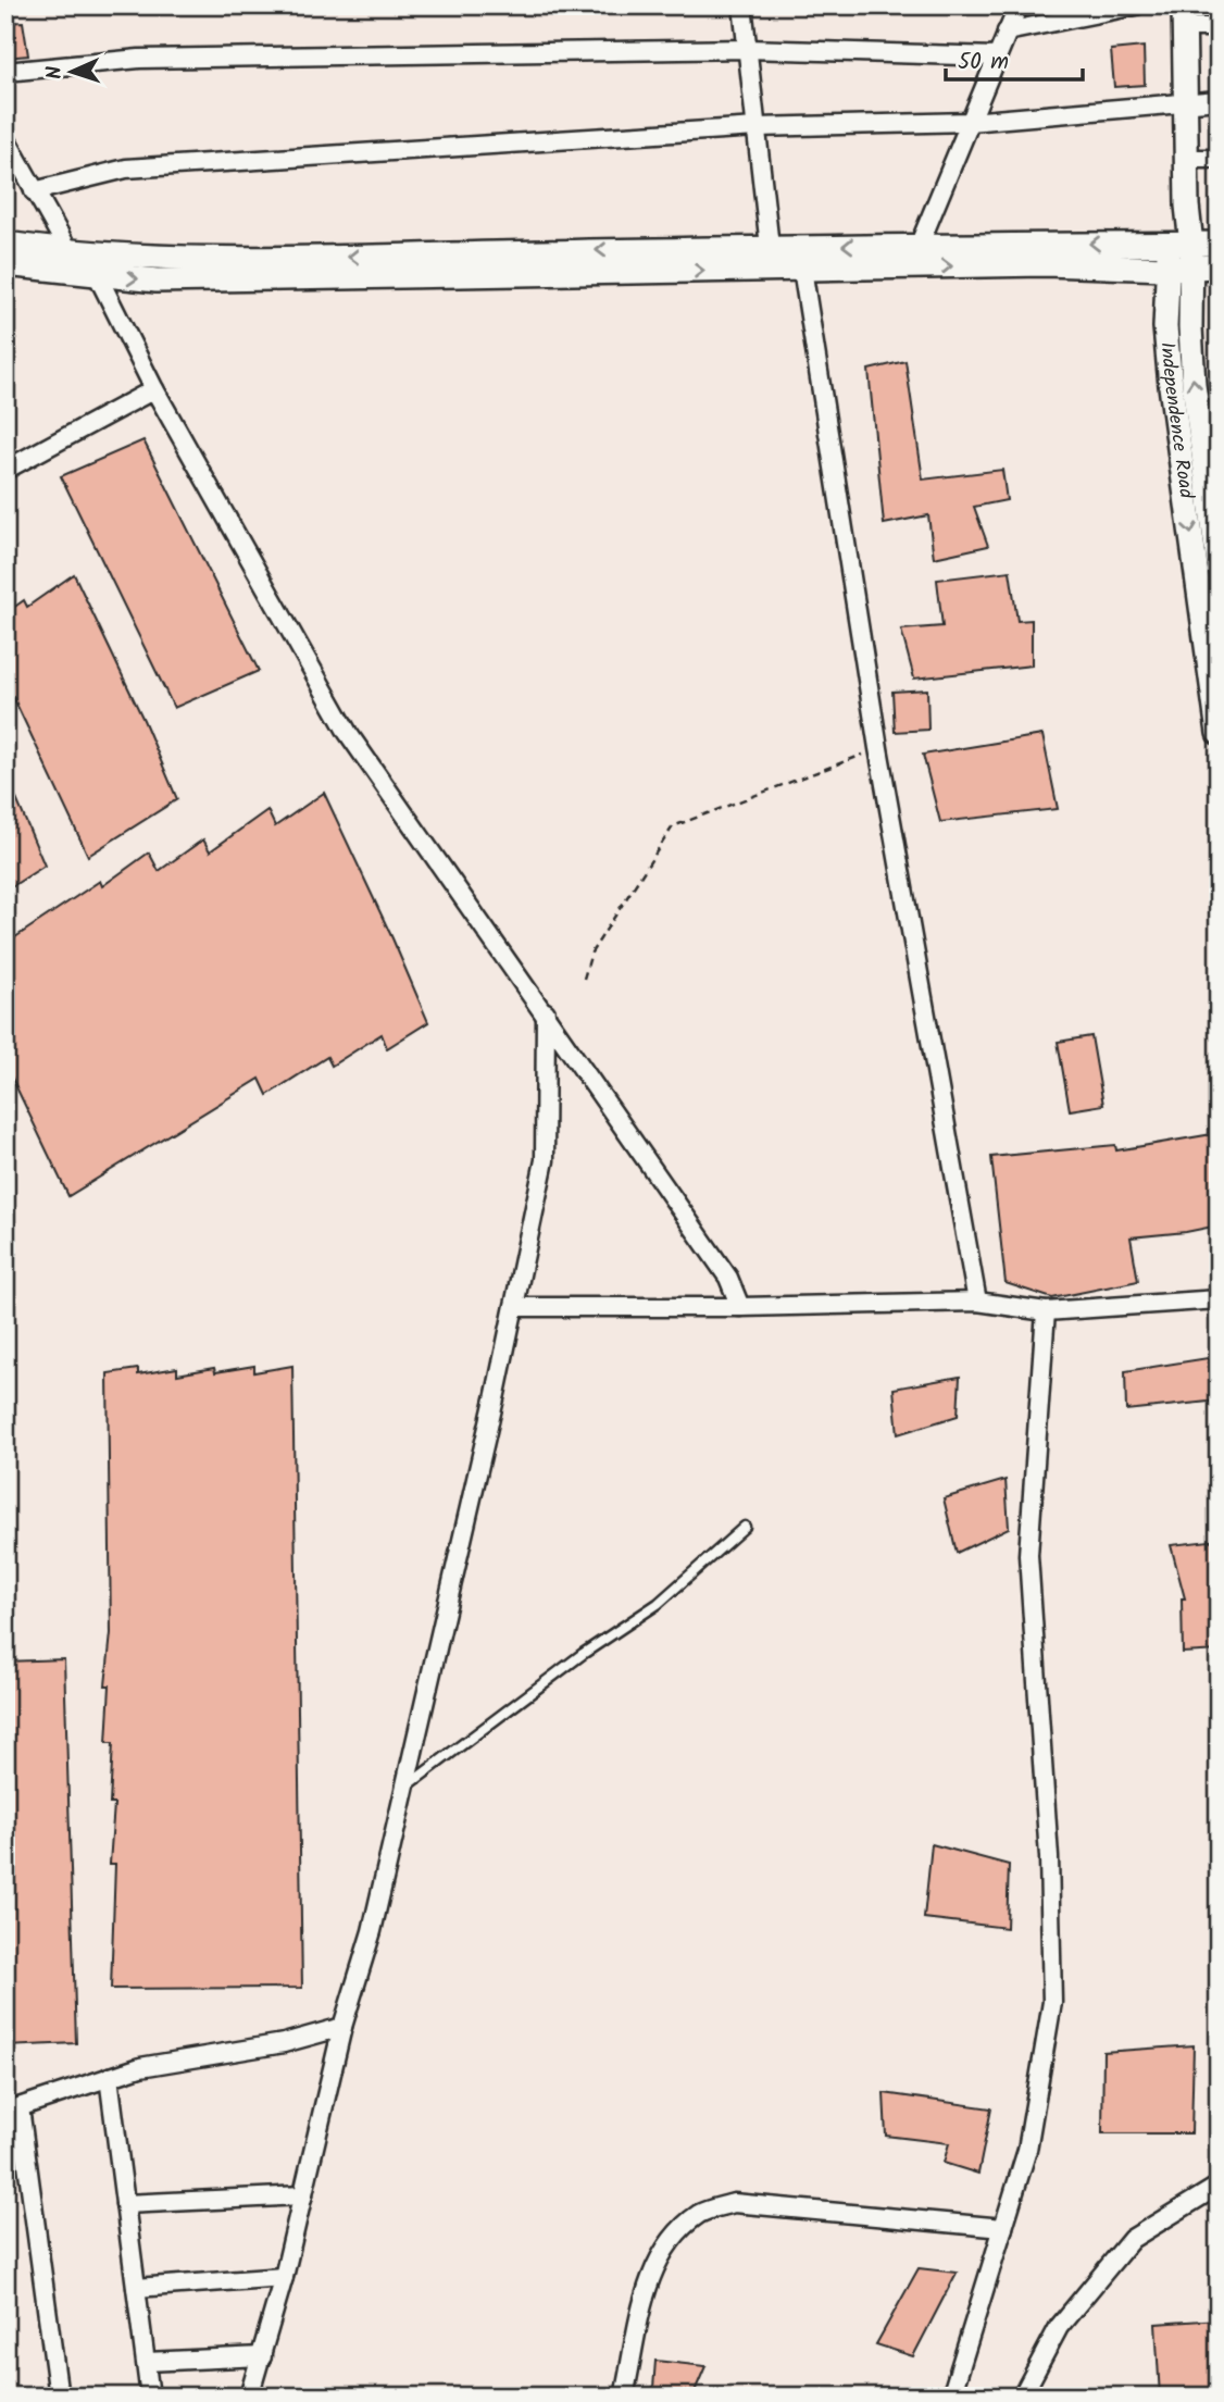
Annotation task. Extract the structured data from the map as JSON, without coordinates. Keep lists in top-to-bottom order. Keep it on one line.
{"streets":{"main road":["Independence Road"]},"scale_bar":"50 m","north":"left"}
